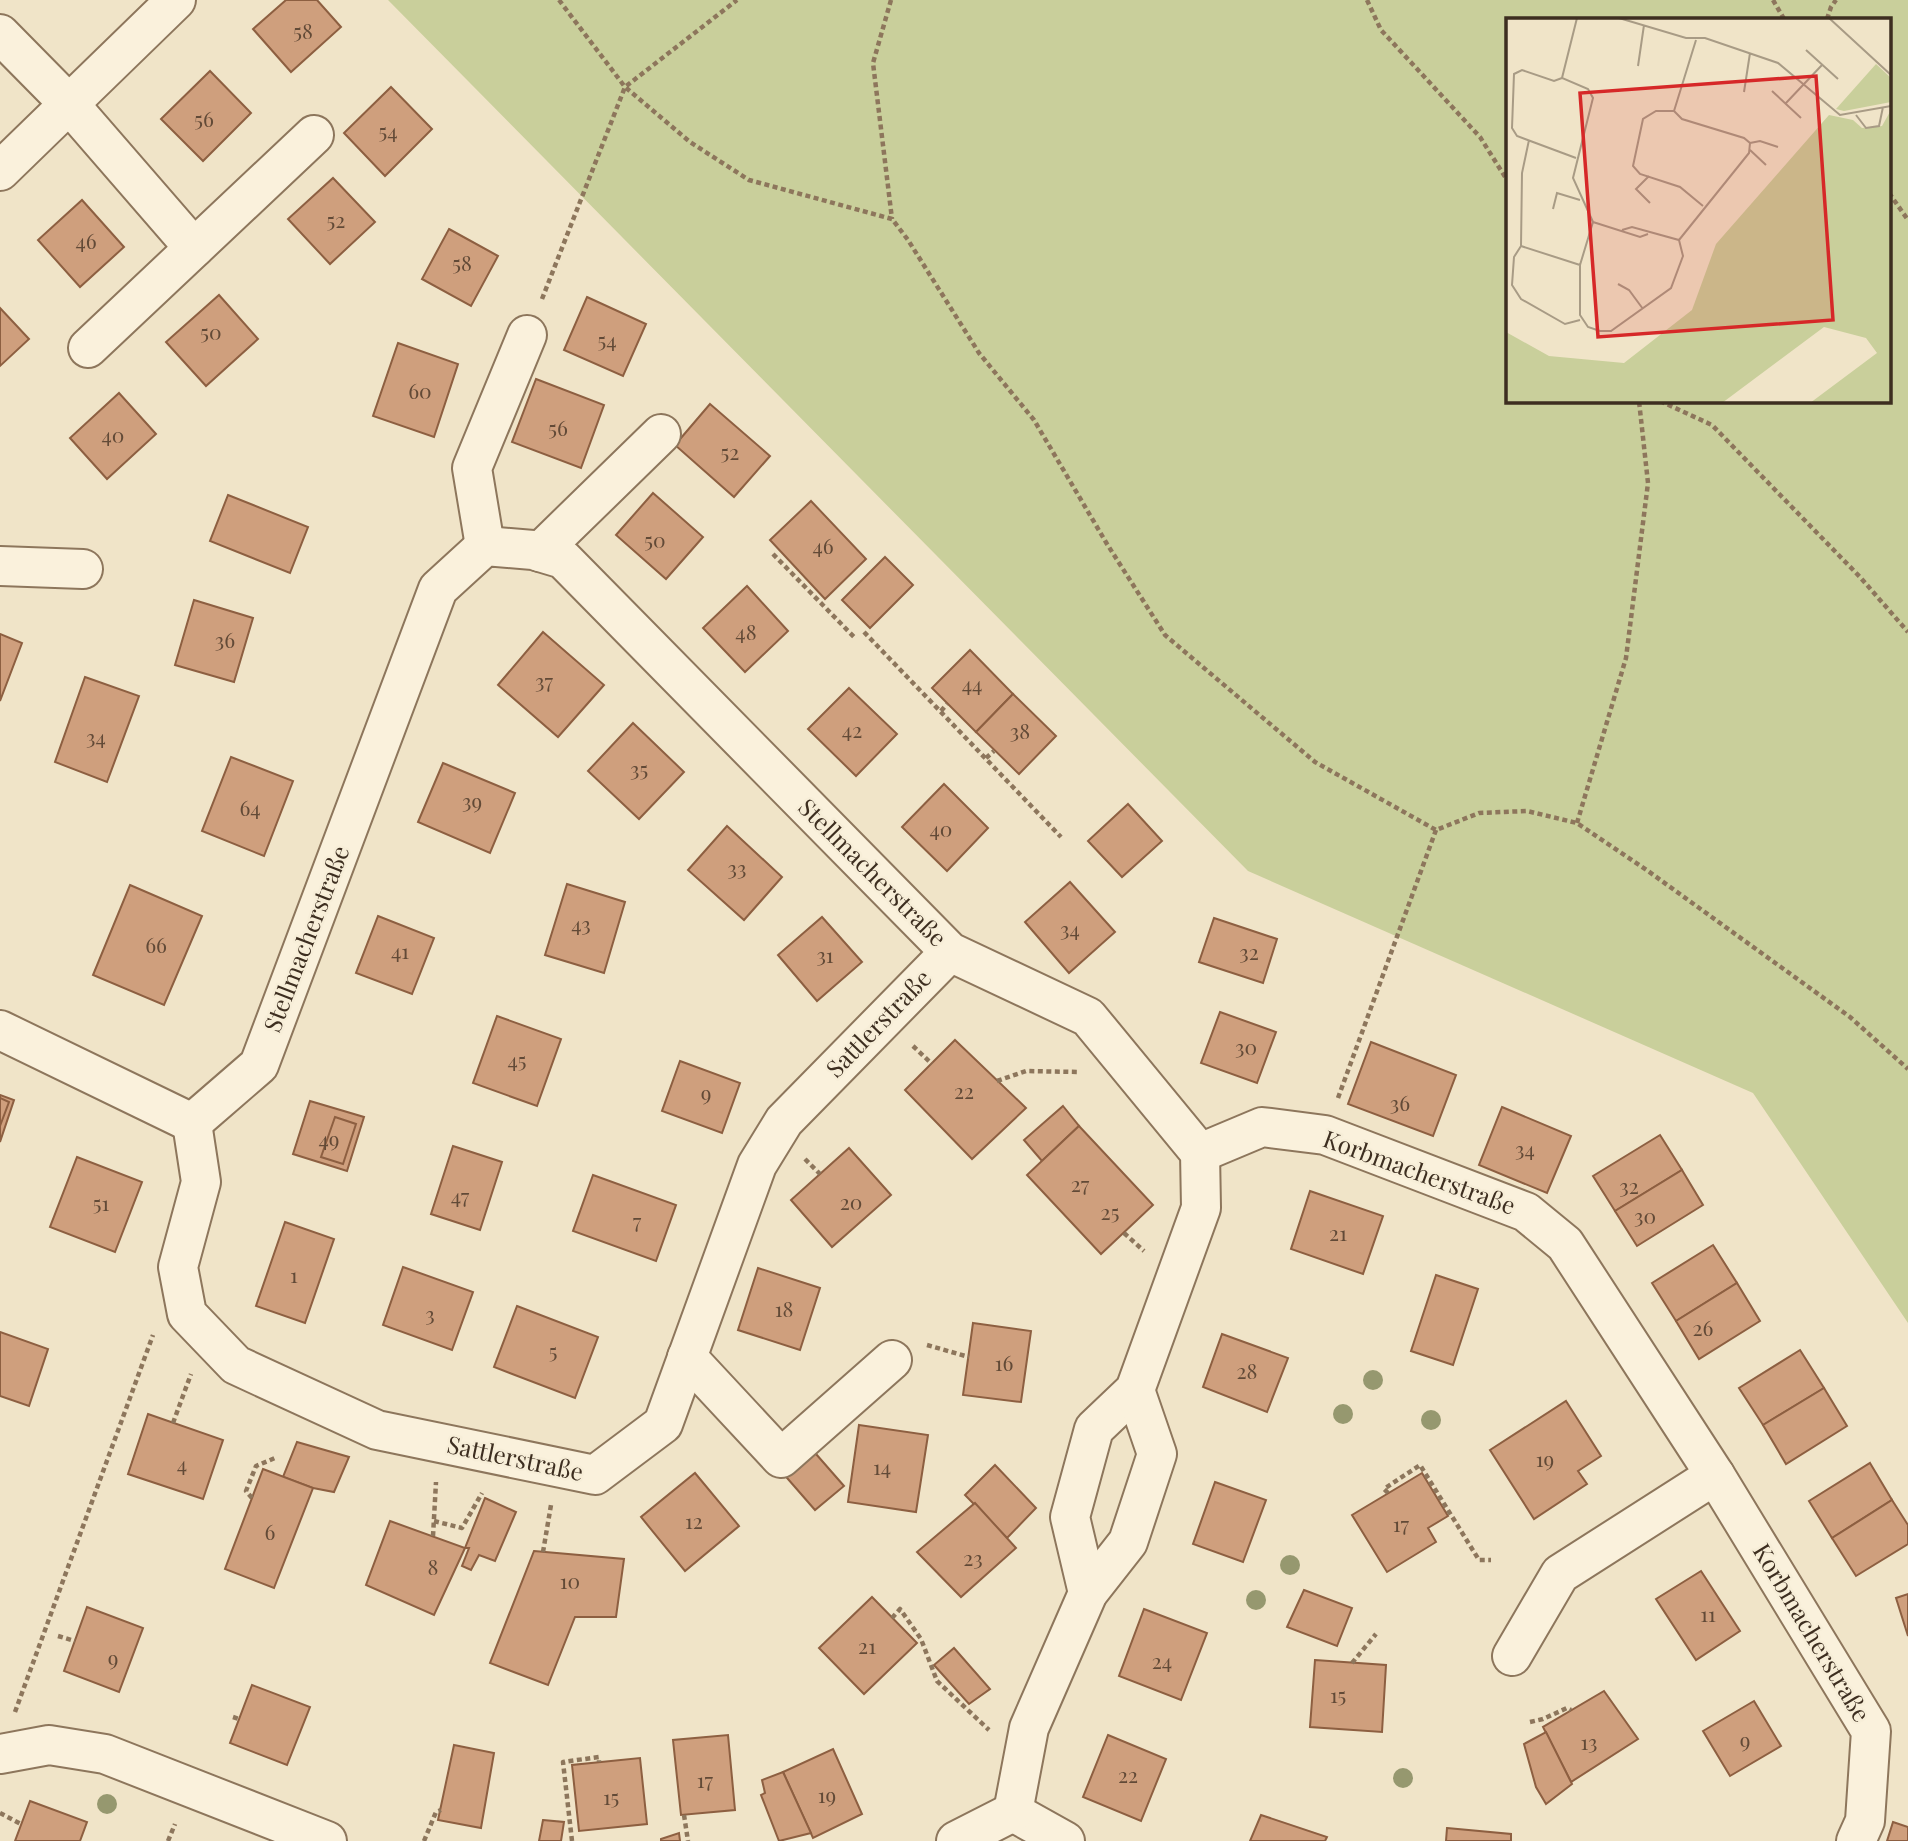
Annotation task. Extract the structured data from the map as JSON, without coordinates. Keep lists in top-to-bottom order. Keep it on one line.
{"streets":{"street":["Stellmacherstraße","Sattlerstraße","Korbmacherstraße"]},"crossings":[["Stellmacherstraße","Sattlerstraße"],["Stellmacherstraße","Korbmacherstraße"]],"house_numbers":["58","56","54","52","46","58","50","54","60","56","40","52","50","46","48","36","37","44","42","38","34","35","39","64","40","33","43","34","66","41","32","31","30","45","22","9","36","49","34","27","32","47","20","51","25","30","7","21","1","18","3","26","5","16","28","19","4","14","12","17","6","23","8","10","11","21","9","24","15","9","13","22","17","19","15"]}
